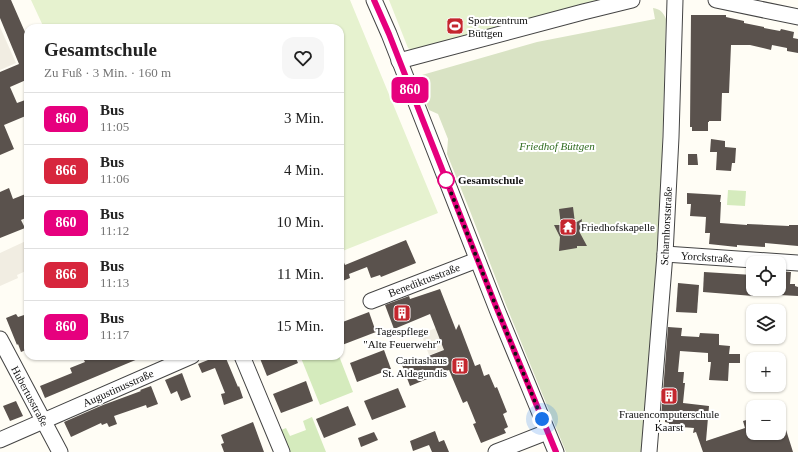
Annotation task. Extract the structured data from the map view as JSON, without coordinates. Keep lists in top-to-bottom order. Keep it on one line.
{"streets":{"street":["Scharnhorststraße","Yorckstraße","Benediktusstraße","Augustinusstraße","Hubertusstraße"]},"crossings":[["Scharnhorststraße","Yorckstraße"],["Augustinusstraße","Hubertusstraße"]],"parks":["Friedhof Büttgen"],"places":{"sports":["Sportzentrum Büttgen"],"other":["Gesamtschule"],"temple":["Friedhofskapelle"],"building":["Tagespflege \"Alte Feuerwehr\"","Caritashaus St. Aldegundis","Frauencomputerschule Kaarst"]},"lines":["bus line 860"],"page":{"on_map":"860","heading":["Gesamtschule","Zu Fuß · 3 Min. · 160 m"],"list":[{"mark":"860","name":"Bus","note":"11:05","value":"3 Min."},{"mark":"866","name":"Bus","note":"11:06","value":"4 Min."},{"mark":"860","name":"Bus","note":"11:12","value":"10 Min."},{"mark":"866","name":"Bus","note":"11:13","value":"11 Min."},{"mark":"860","name":"Bus","note":"11:17","value":"15 Min."}],"map_buttons":["+","−"]}}
